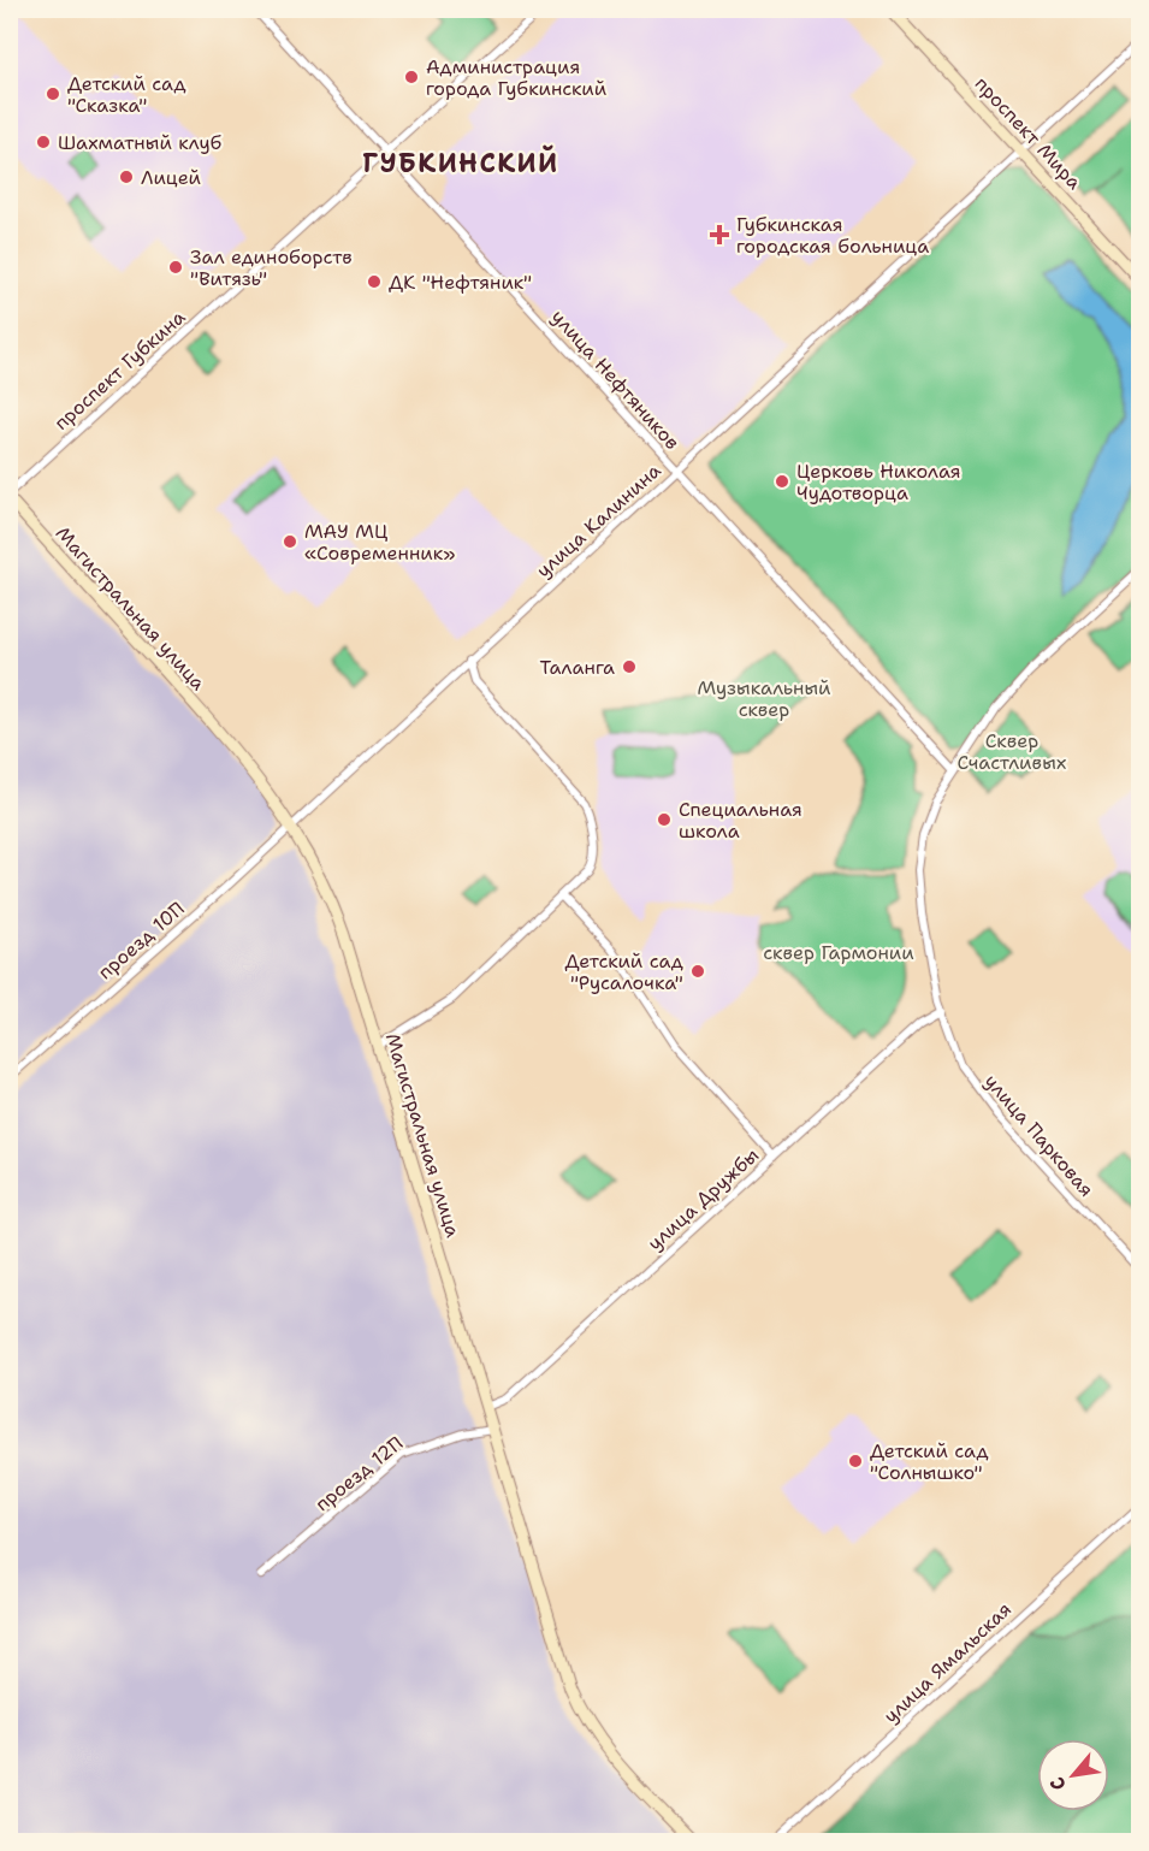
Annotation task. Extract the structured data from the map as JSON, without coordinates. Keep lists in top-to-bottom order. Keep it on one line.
{"streets":{"main road":["проспект Мира","Магистральная улица"],"street":["проспект Губкина","улица Нефтяников","улица Калинина","проезд 10П","улица Парковая","улица Дружбы","проезд 12П","улица Ямальская"]},"crossings":[["проспект Мира","улица Калинина"],["проспект Губкина","улица Нефтяников"],["улица Нефтяников","улица Калинина"],["улица Нефтяников","улица Парковая"],["улица Калинина","Магистральная улица"],["улица Калинина","проезд 10П"],["Магистральная улица","проезд 10П"],["Магистральная улица","улица Дружбы"],["Магистральная улица","проезд 12П"],["улица Парковая","улица Дружбы"]],"districts":["ГУБКИНСКИЙ"],"parks":["Музыкальный сквер","Сквер Счастливых","сквер Гармонии"],"places":{"other":["Администрация города Губкинский","Детский сад \"Сказка\"","Шахматный клуб","Лицей","Зал единоборств \"Витязь\"","ДК \"Нефтяник\"","Церковь Николая Чудотворца","МАУ МЦ «Современник»","Таланга","Специальная школа","Детский сад \"Русалочка\"","Детский сад \"Солнышко\""],"health":["Губкинская городская больница"]},"north":"bottom left"}
